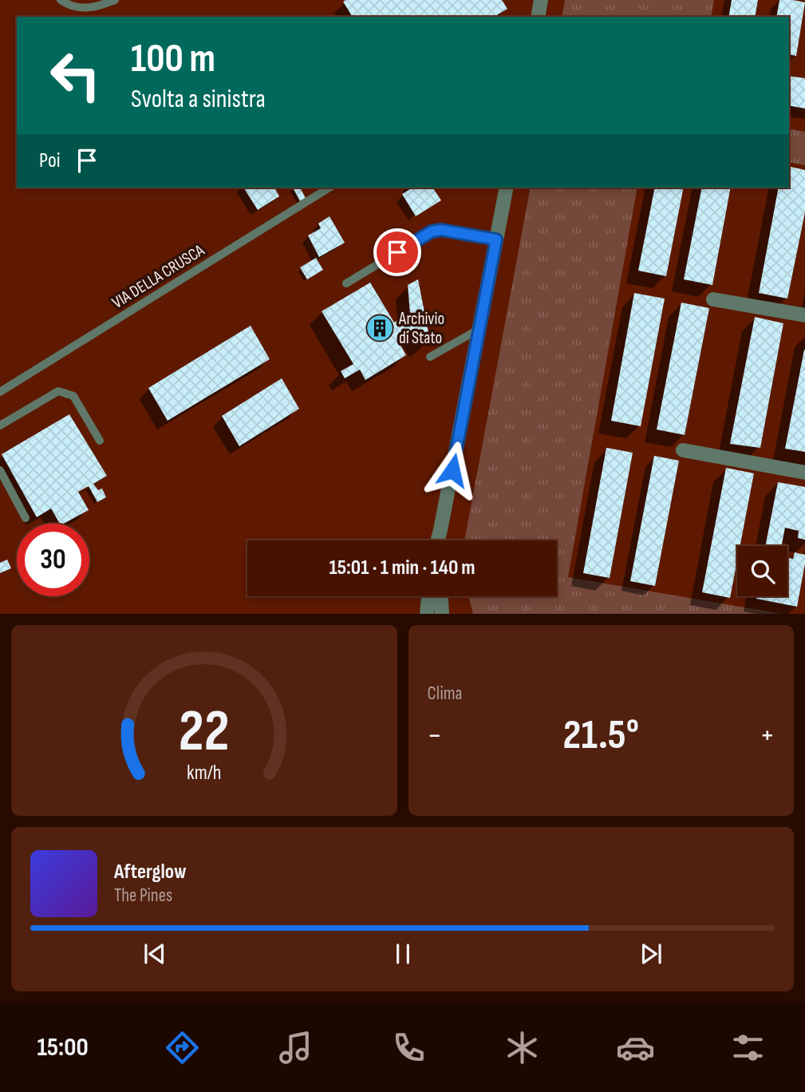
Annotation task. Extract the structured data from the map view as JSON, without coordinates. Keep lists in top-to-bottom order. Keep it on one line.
{"streets":{"lane":["VIA DELLA CRUSCA"]},"places":{"building":["Archivio di Stato"]},"page":{"turn":["100 m","Svolta a sinistra"],"then":"Poi","limit":"30","trip":"15:01 · 1 min · 140 m","tile":"Clima","heat":["−","21.5°","+"],"song":["Afterglow","The Pines"],"tabs":"15:00","gauge":["22","km/h"]}}
